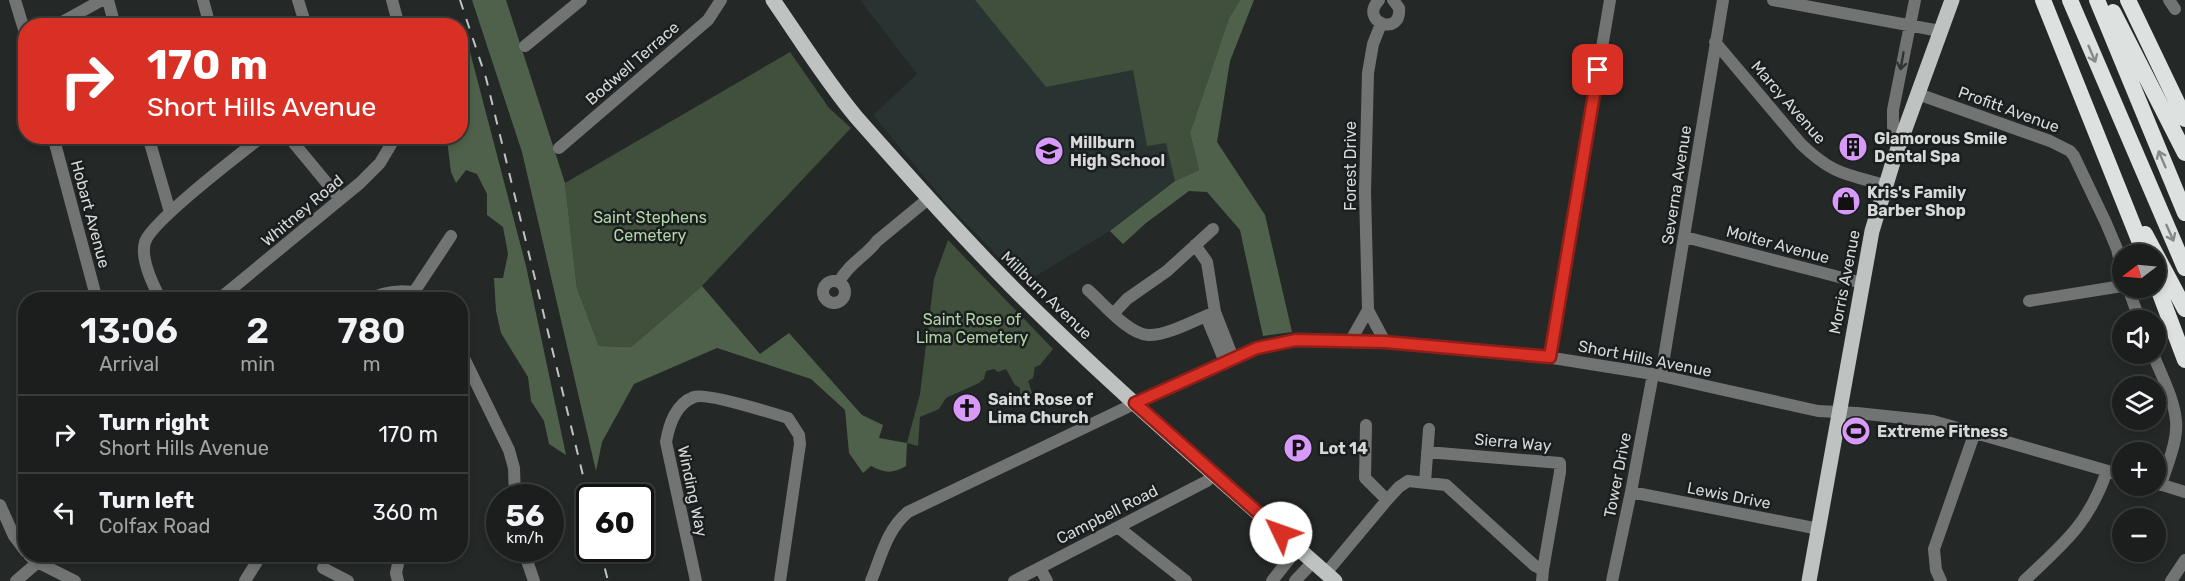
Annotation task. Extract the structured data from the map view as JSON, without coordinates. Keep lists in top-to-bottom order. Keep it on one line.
{"streets":{"main road":["Morris Avenue","Millburn Avenue"],"street":["Bodwell Terrace","Marcy Avenue","Profitt Avenue","Forest Drive","Severna Avenue","Whitney Road","Hobart Avenue","Molter Avenue","Short Hills Avenue","Sierra Way","Tower Drive","Winding Way","Lewis Drive","Campbell Road"]},"crossings":[["Marcy Avenue","Severna Avenue"],["Marcy Avenue","Morris Avenue"],["Profitt Avenue","Morris Avenue"],["Forest Drive","Short Hills Avenue"],["Severna Avenue","Molter Avenue"],["Severna Avenue","Short Hills Avenue"],["Severna Avenue","Tower Drive"],["Molter Avenue","Morris Avenue"],["Morris Avenue","Short Hills Avenue"],["Morris Avenue","Lewis Drive"],["Millburn Avenue","Short Hills Avenue"],["Millburn Avenue","Campbell Road"],["Short Hills Avenue","Tower Drive"],["Tower Drive","Lewis Drive"]],"parks":["Saint Stephens Cemetery","Saint Rose of Lima Cemetery"],"places":{"building":["Glamorous Smile Dental Spa"],"school or university":["Millburn High School"],"shop":["Kris's Family Barber Shop"],"church":["Saint Rose of Lima Church"],"sports":["Extreme Fitness"],"parking":["Lot 14"]},"north":"left","page":{"turn":["170 m","Short Hills Avenue"],"map_buttons":["+","−"],"eta":["13:06","Arrival","2","min","780","m"],"list":[{"name":"Turn right","note":"Short Hills Avenue","value":"170 m"},{"name":"Turn left","note":"Colfax Road","value":"360 m"}],"speed":"56 km/h","limit":"60"}}
